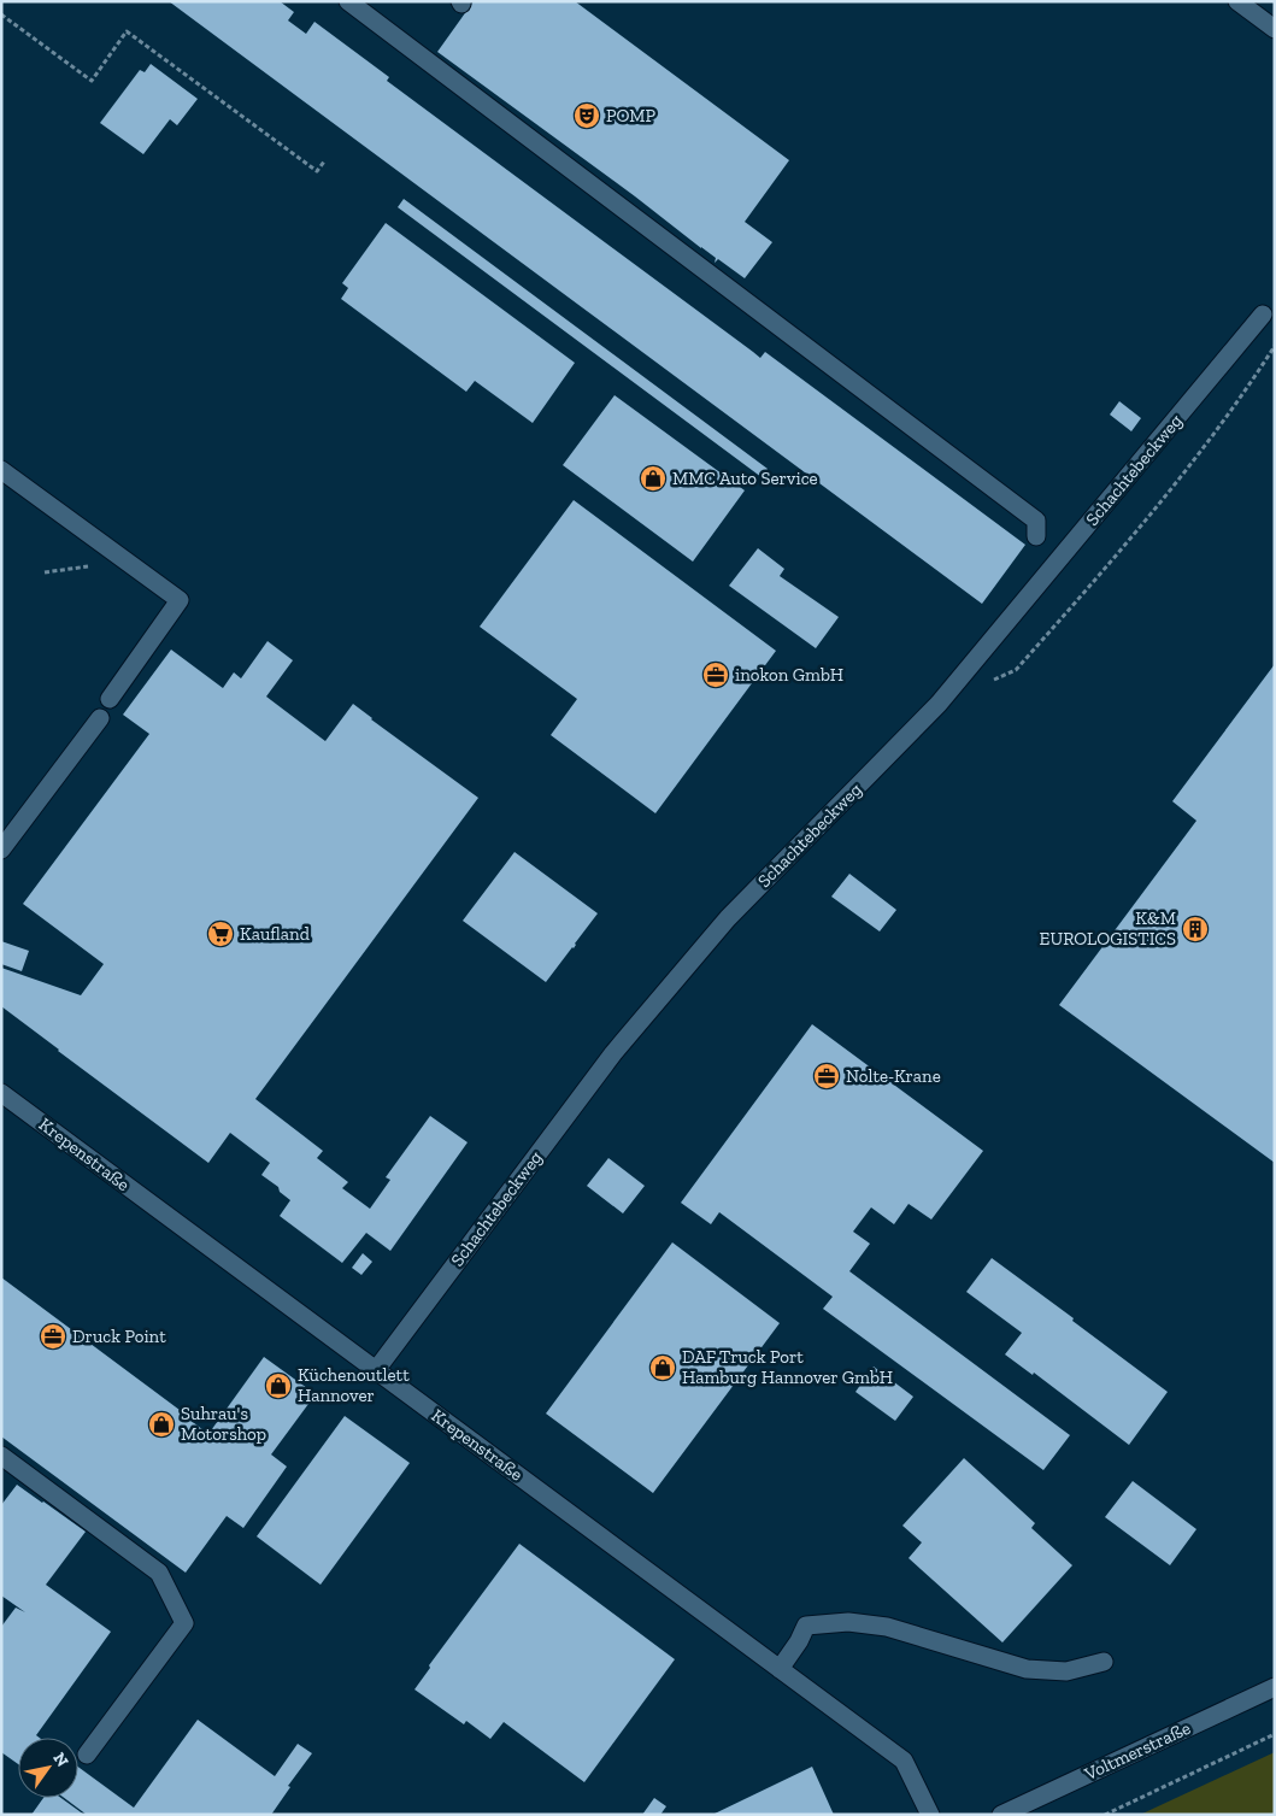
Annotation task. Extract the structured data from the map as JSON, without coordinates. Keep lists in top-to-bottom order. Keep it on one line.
{"streets":{"street":["Schachtebeckweg","Krepenstraße","Voltmerstraße"]},"crossings":[["Schachtebeckweg","Krepenstraße"]],"places":{"theatre":["POMP"],"shop":["MMC Auto Service","DAF Truck Port Hamburg Hannover GmbH","Küchenoutlett Hannover","Suhrau's Motorshop"],"office":["inokon GmbH","Nolte-Krane","Druck Point"],"building":["K&M EUROLOGISTICS"],"supermarket":["Kaufland"]},"north":"top right"}
